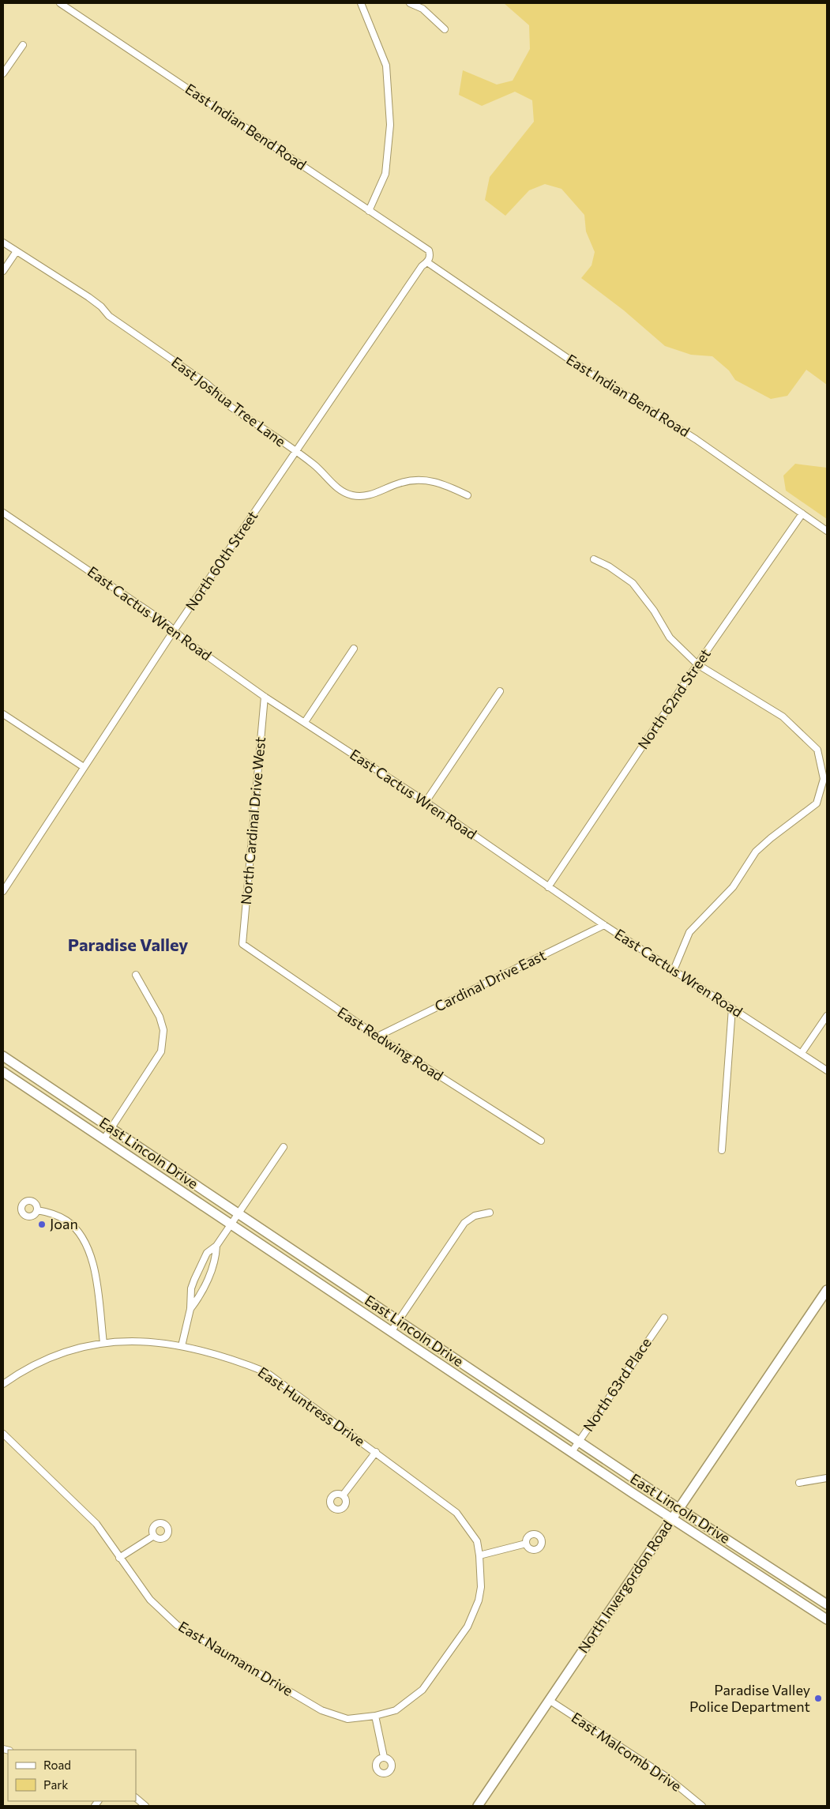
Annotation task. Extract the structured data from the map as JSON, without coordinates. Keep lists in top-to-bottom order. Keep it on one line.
{"streets":{"main road":["East Lincoln Drive","North Invergordon Road"],"street":["East Indian Bend Road","East Joshua Tree Lane","North 60th Street","East Cactus Wren Road","North 62nd Street","North Cardinal Drive West","Cardinal Drive East","East Redwing Road","North 63rd Place","East Huntress Drive","East Naumann Drive","East Malcomb Drive"]},"crossings":[["East Indian Bend Road","North 60th Street"],["East Indian Bend Road","North 62nd Street"],["East Joshua Tree Lane","North 60th Street"],["North 60th Street","East Cactus Wren Road"],["East Cactus Wren Road","North 62nd Street"],["East Cactus Wren Road","North Cardinal Drive West"],["East Cactus Wren Road","Cardinal Drive East"],["North Cardinal Drive West","East Redwing Road"],["Cardinal Drive East","East Redwing Road"],["East Lincoln Drive","North 63rd Place"],["East Lincoln Drive","North Invergordon Road"],["East Huntress Drive","East Naumann Drive"],["North Invergordon Road","East Malcomb Drive"]],"districts":["Paradise Valley"],"places":["Joan","Paradise Valley Police Department"],"legend":["Road","Park"]}
